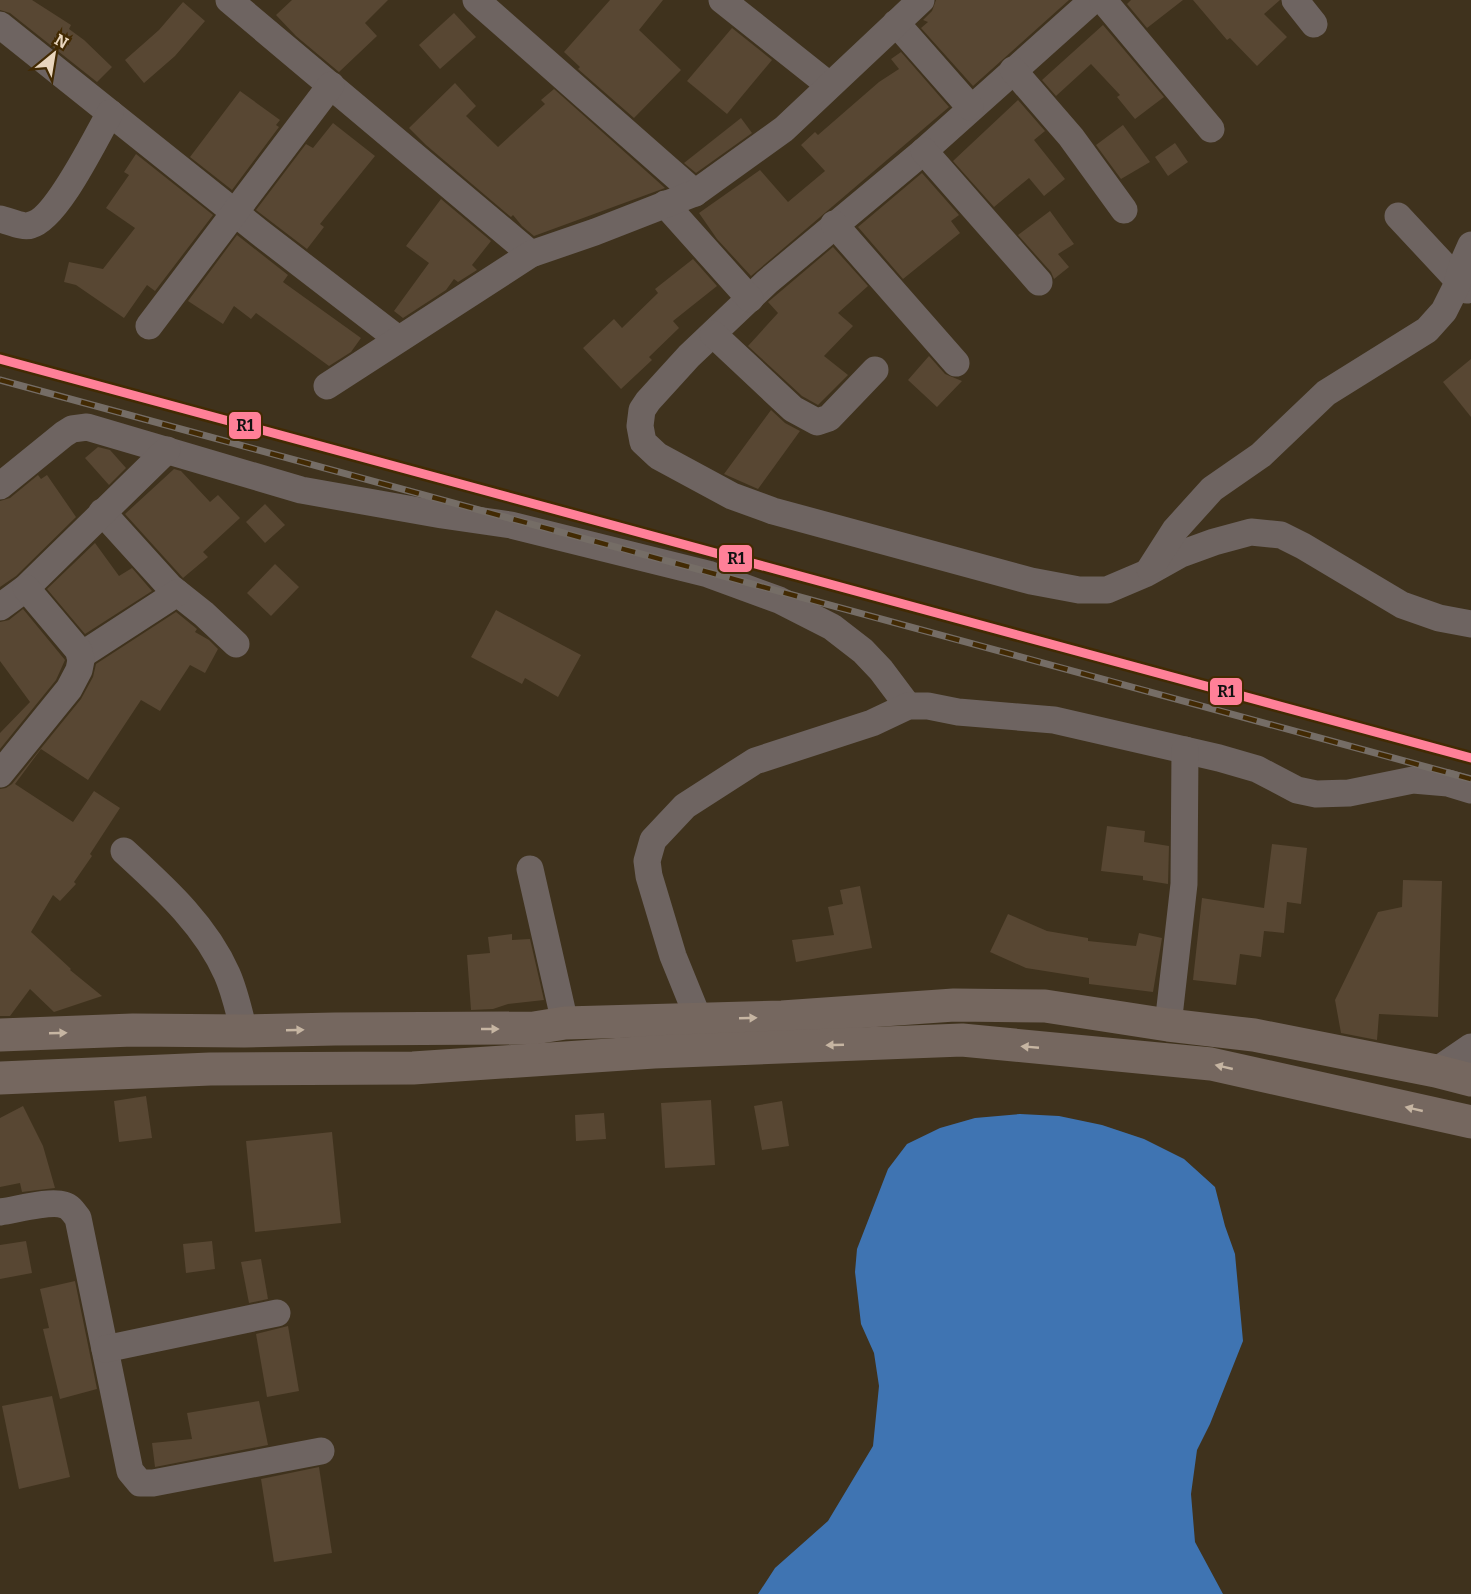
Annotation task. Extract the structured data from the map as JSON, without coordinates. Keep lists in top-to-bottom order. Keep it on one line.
{"lines":["transit line R1"],"north":"top right"}
